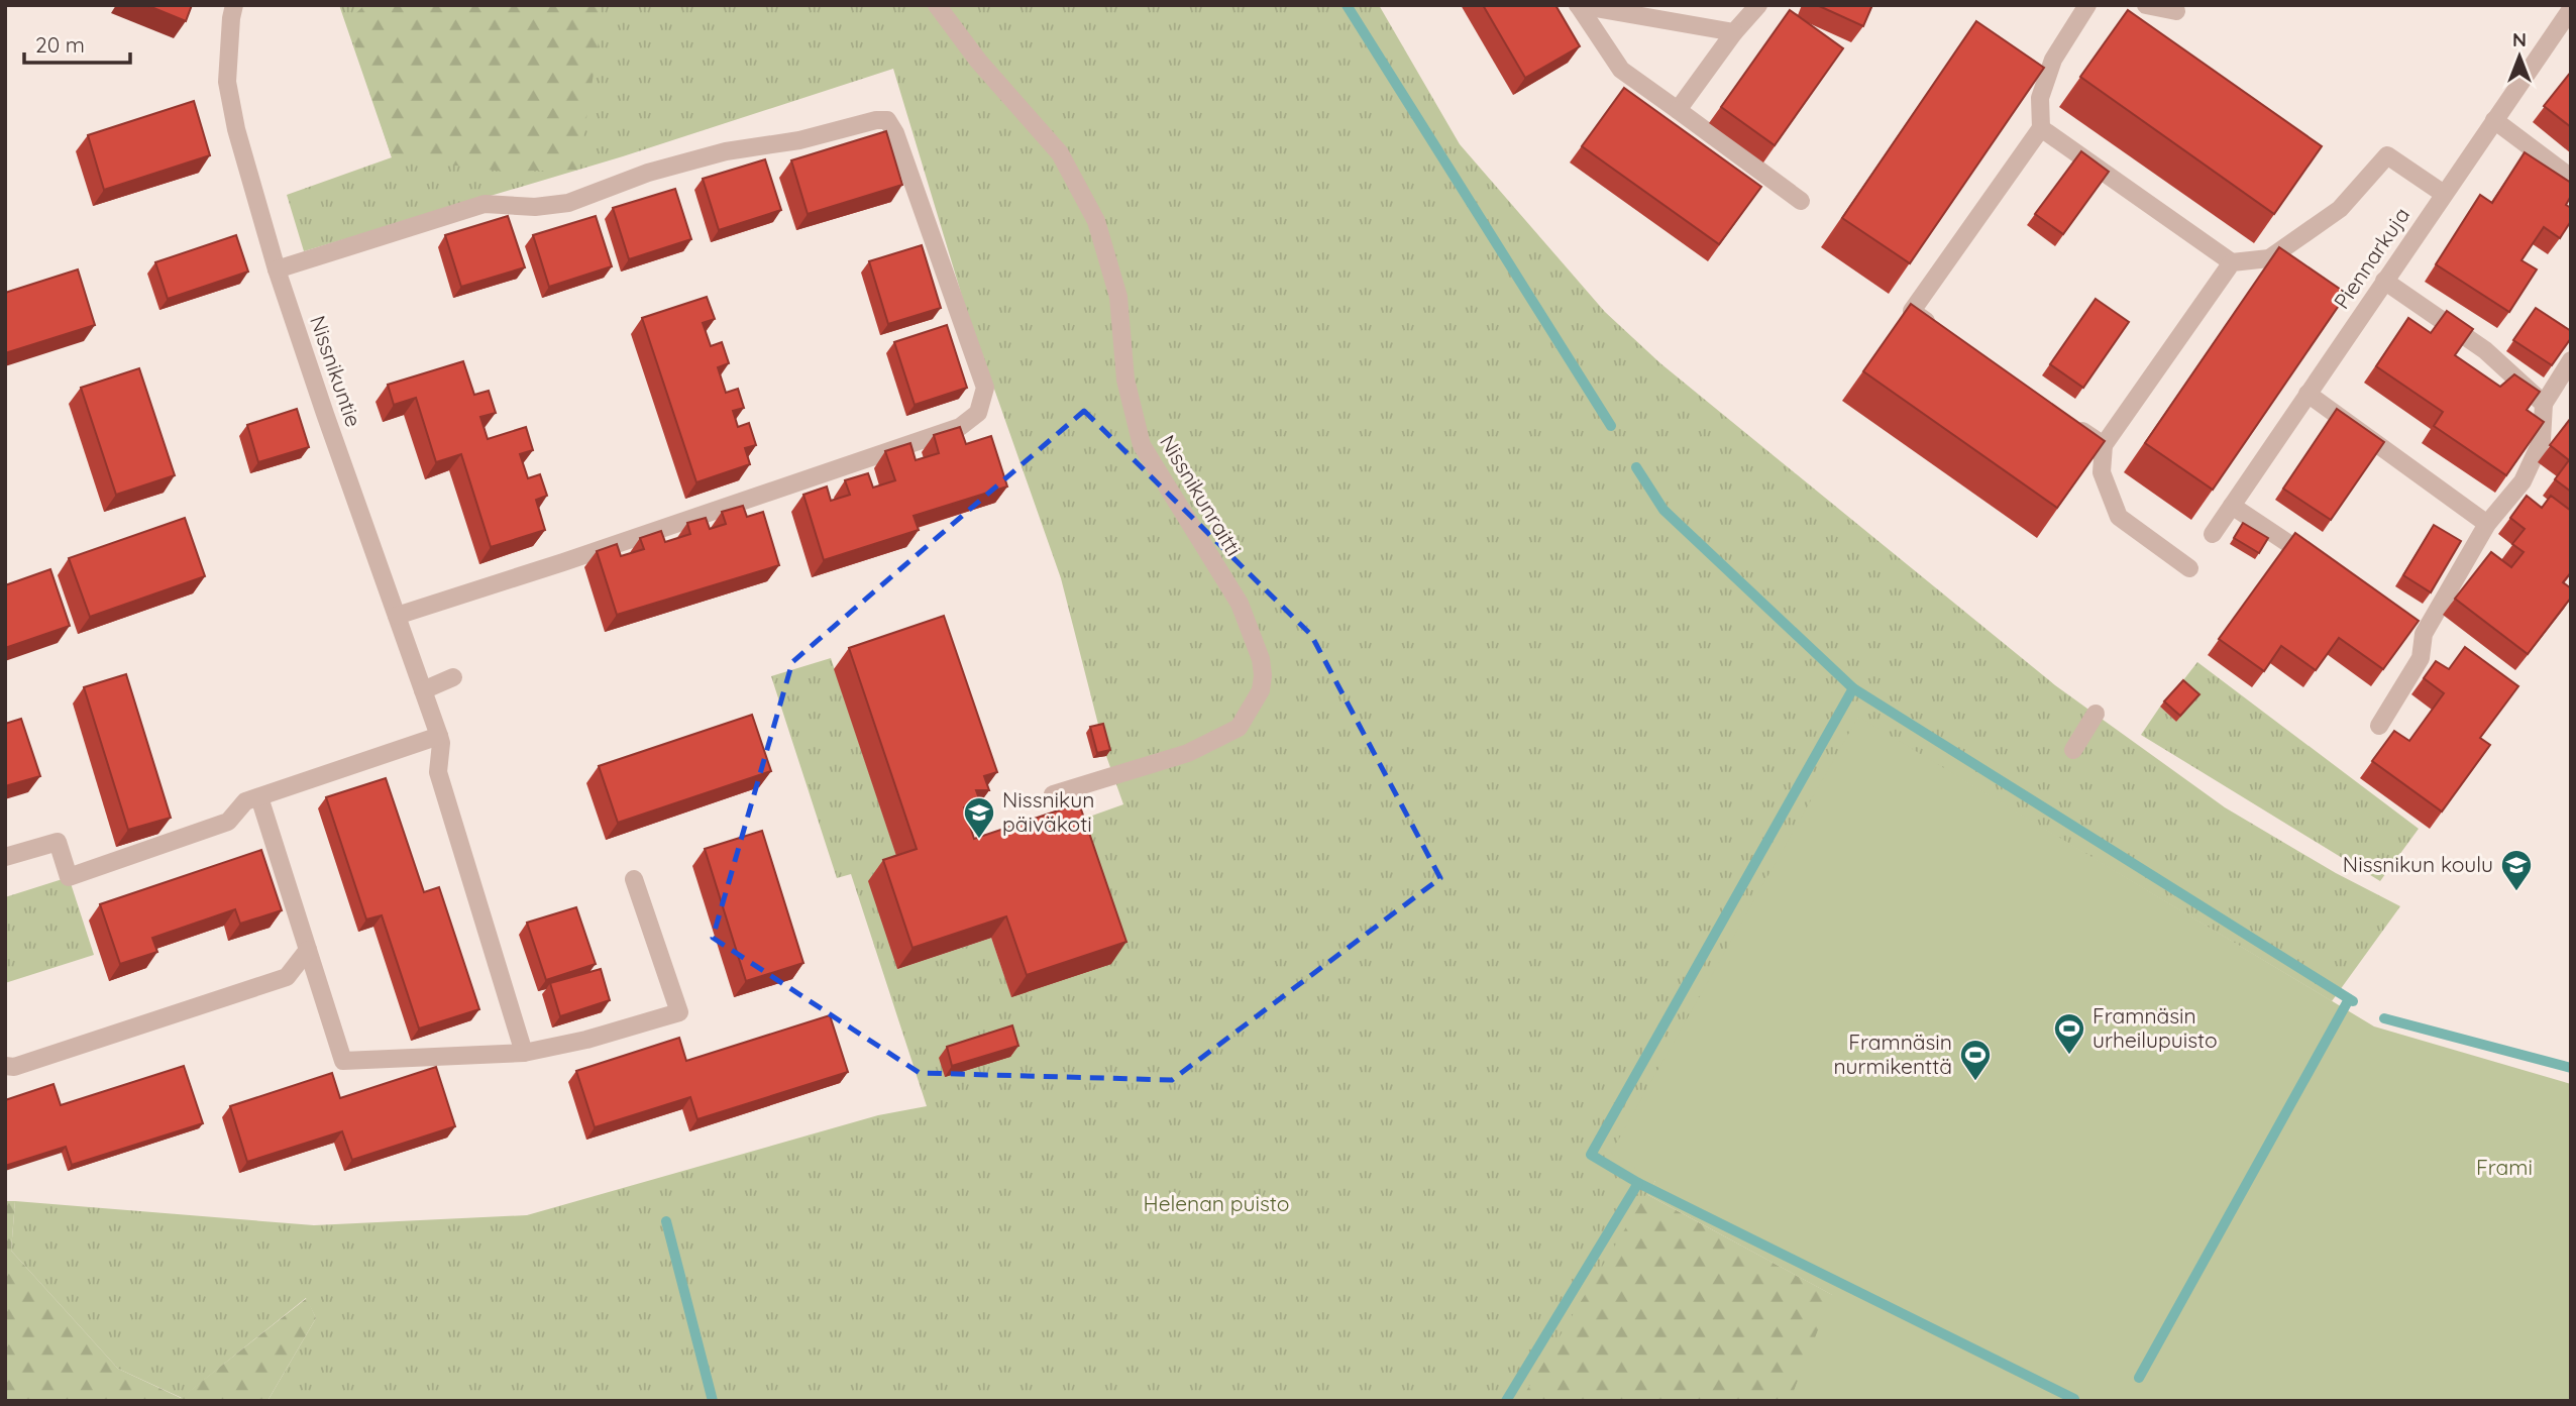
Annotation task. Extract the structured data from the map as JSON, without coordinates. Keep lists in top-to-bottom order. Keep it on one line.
{"streets":{"street":["Piennarkuja","Nissnikuntie","Nissnikunraitti"]},"parks":["Frami","Helenan puisto"],"places":{"school or university":["Nissnikun päiväkoti","Nissnikun koulu"],"sports":["Framnäsin urheilupuisto","Framnäsin nurmikenttä"]},"scale_bar":"20 m","north":"top"}
